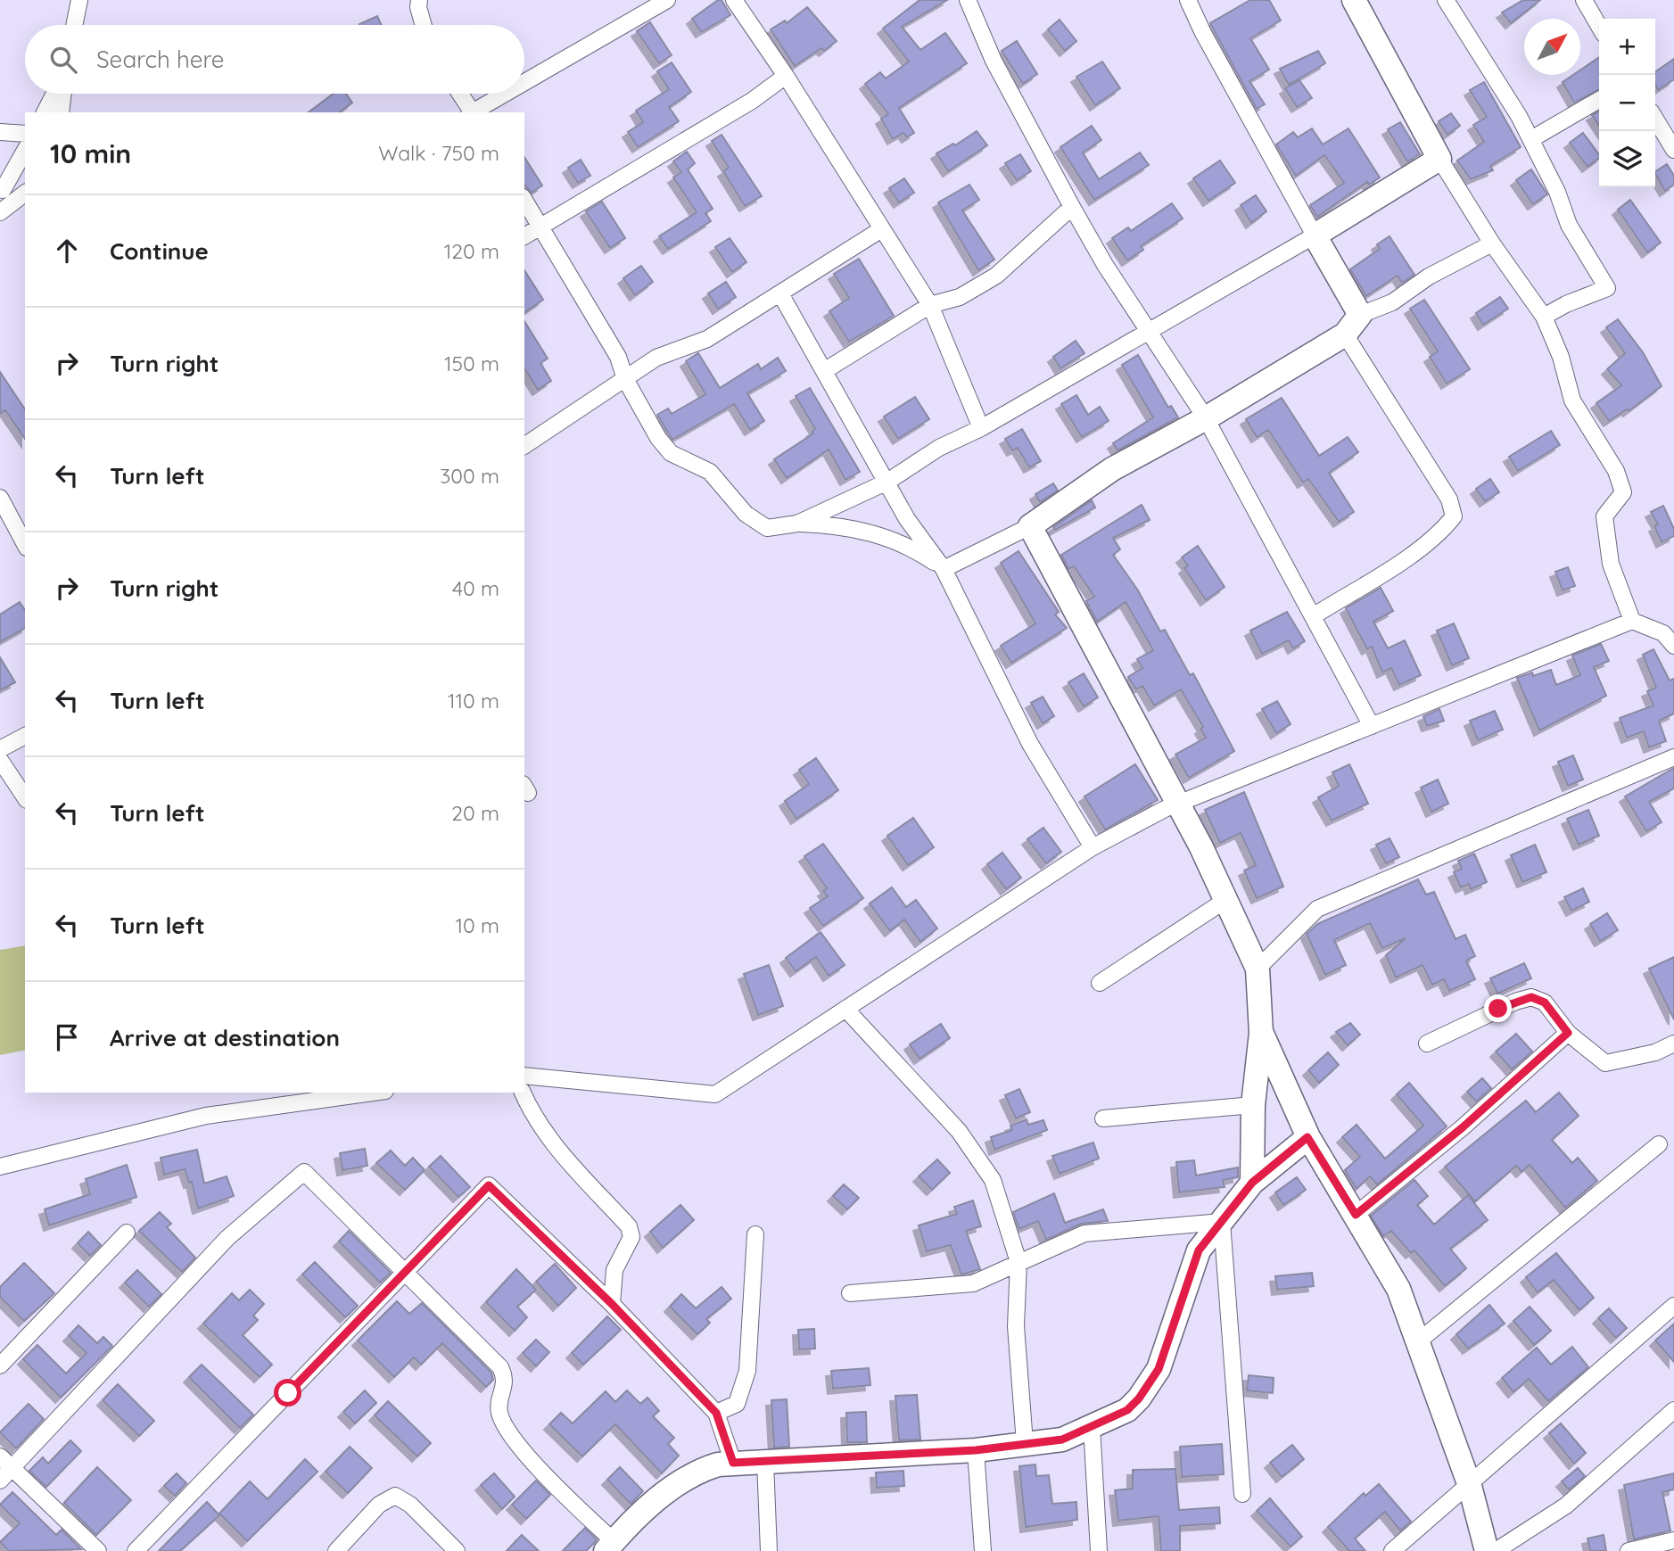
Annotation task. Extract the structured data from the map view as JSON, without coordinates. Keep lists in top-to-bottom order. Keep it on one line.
{"north":"top right","page":{"map_buttons":["+","−"],"search":"Search here","heading":["10 min","Walk · 750 m"],"list":[["Continue","120 m"],["Turn right","150 m"],["Turn left","300 m"],["Turn right","40 m"],["Turn left","110 m"],["Turn left","20 m"],["Turn left","10 m"],"Arrive at destination"]}}
